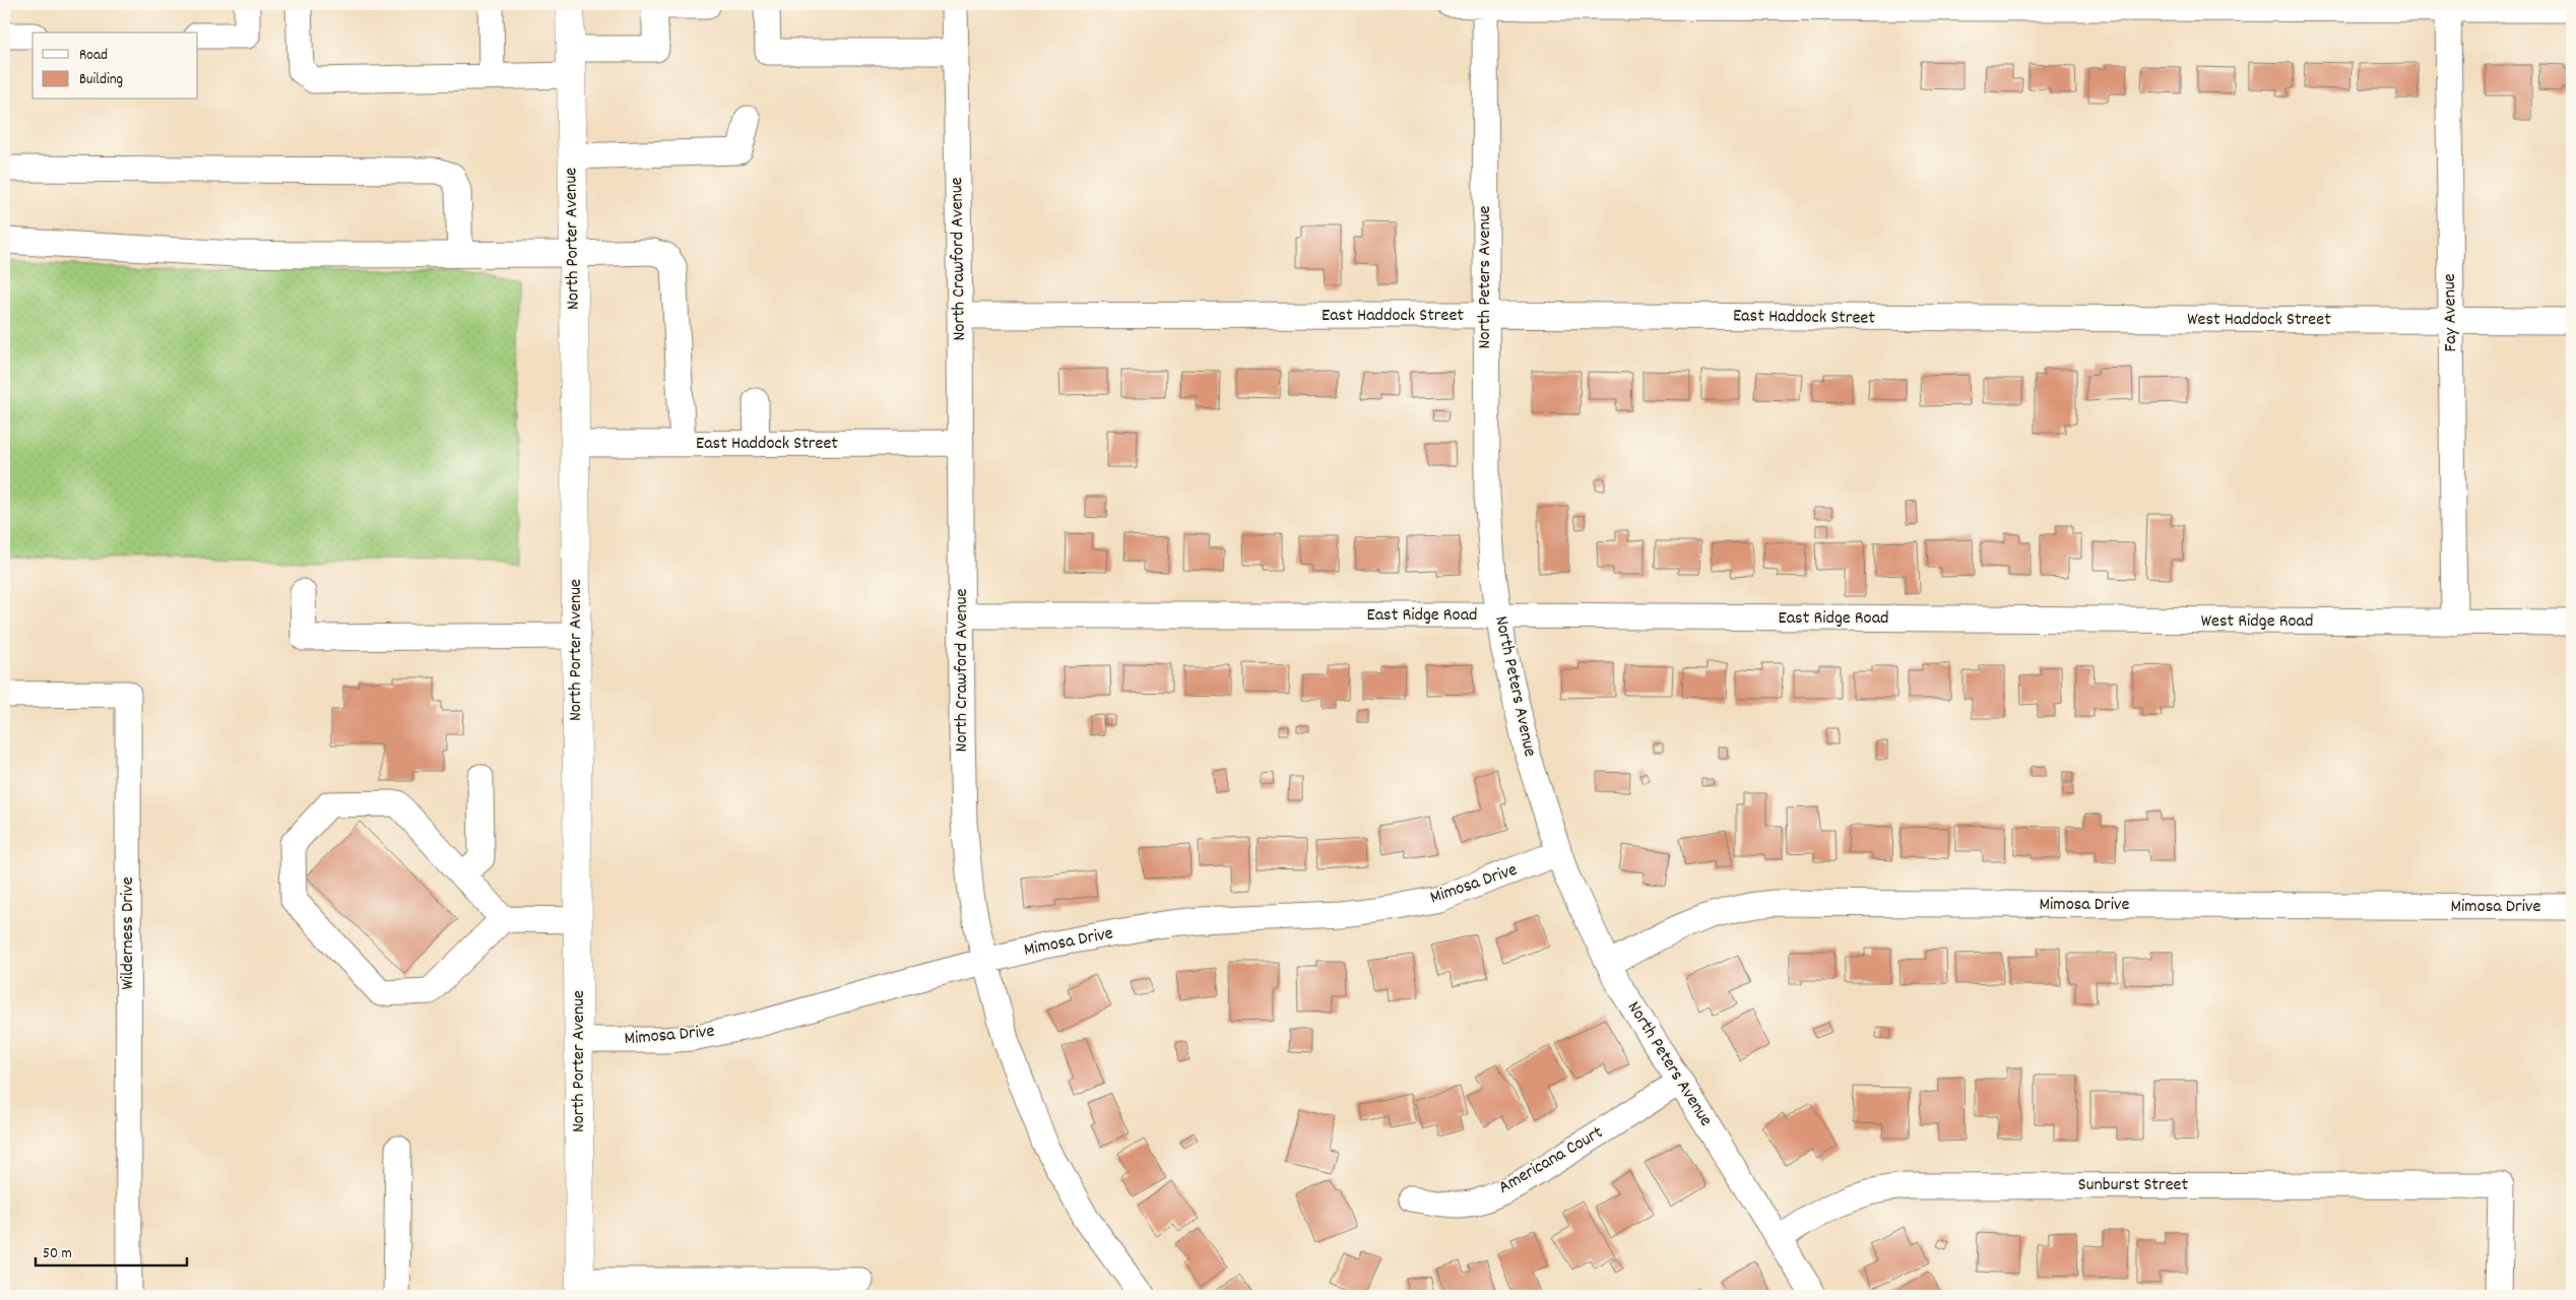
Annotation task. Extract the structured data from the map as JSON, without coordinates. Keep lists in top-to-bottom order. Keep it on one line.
{"streets":{"main road":["North Porter Avenue"],"street":["North Crawford Avenue","North Peters Avenue","Fay Avenue","East Haddock Street","West Haddock Street","East Ridge Road","West Ridge Road","Mimosa Drive","Wilderness Drive","Americana Court","Sunburst Street"]},"crossings":[["North Porter Avenue","East Haddock Street"],["North Porter Avenue","Mimosa Drive"],["North Crawford Avenue","East Haddock Street"],["North Crawford Avenue","East Ridge Road"],["North Crawford Avenue","Mimosa Drive"],["North Peters Avenue","East Haddock Street"],["North Peters Avenue","East Ridge Road"],["North Peters Avenue","Mimosa Drive"],["North Peters Avenue","Americana Court"],["North Peters Avenue","Sunburst Street"],["Fay Avenue","West Haddock Street"],["Fay Avenue","West Ridge Road"],["East Haddock Street","West Haddock Street"],["East Ridge Road","West Ridge Road"]],"legend":["Road","Building"],"scale_bar":"50 m"}
